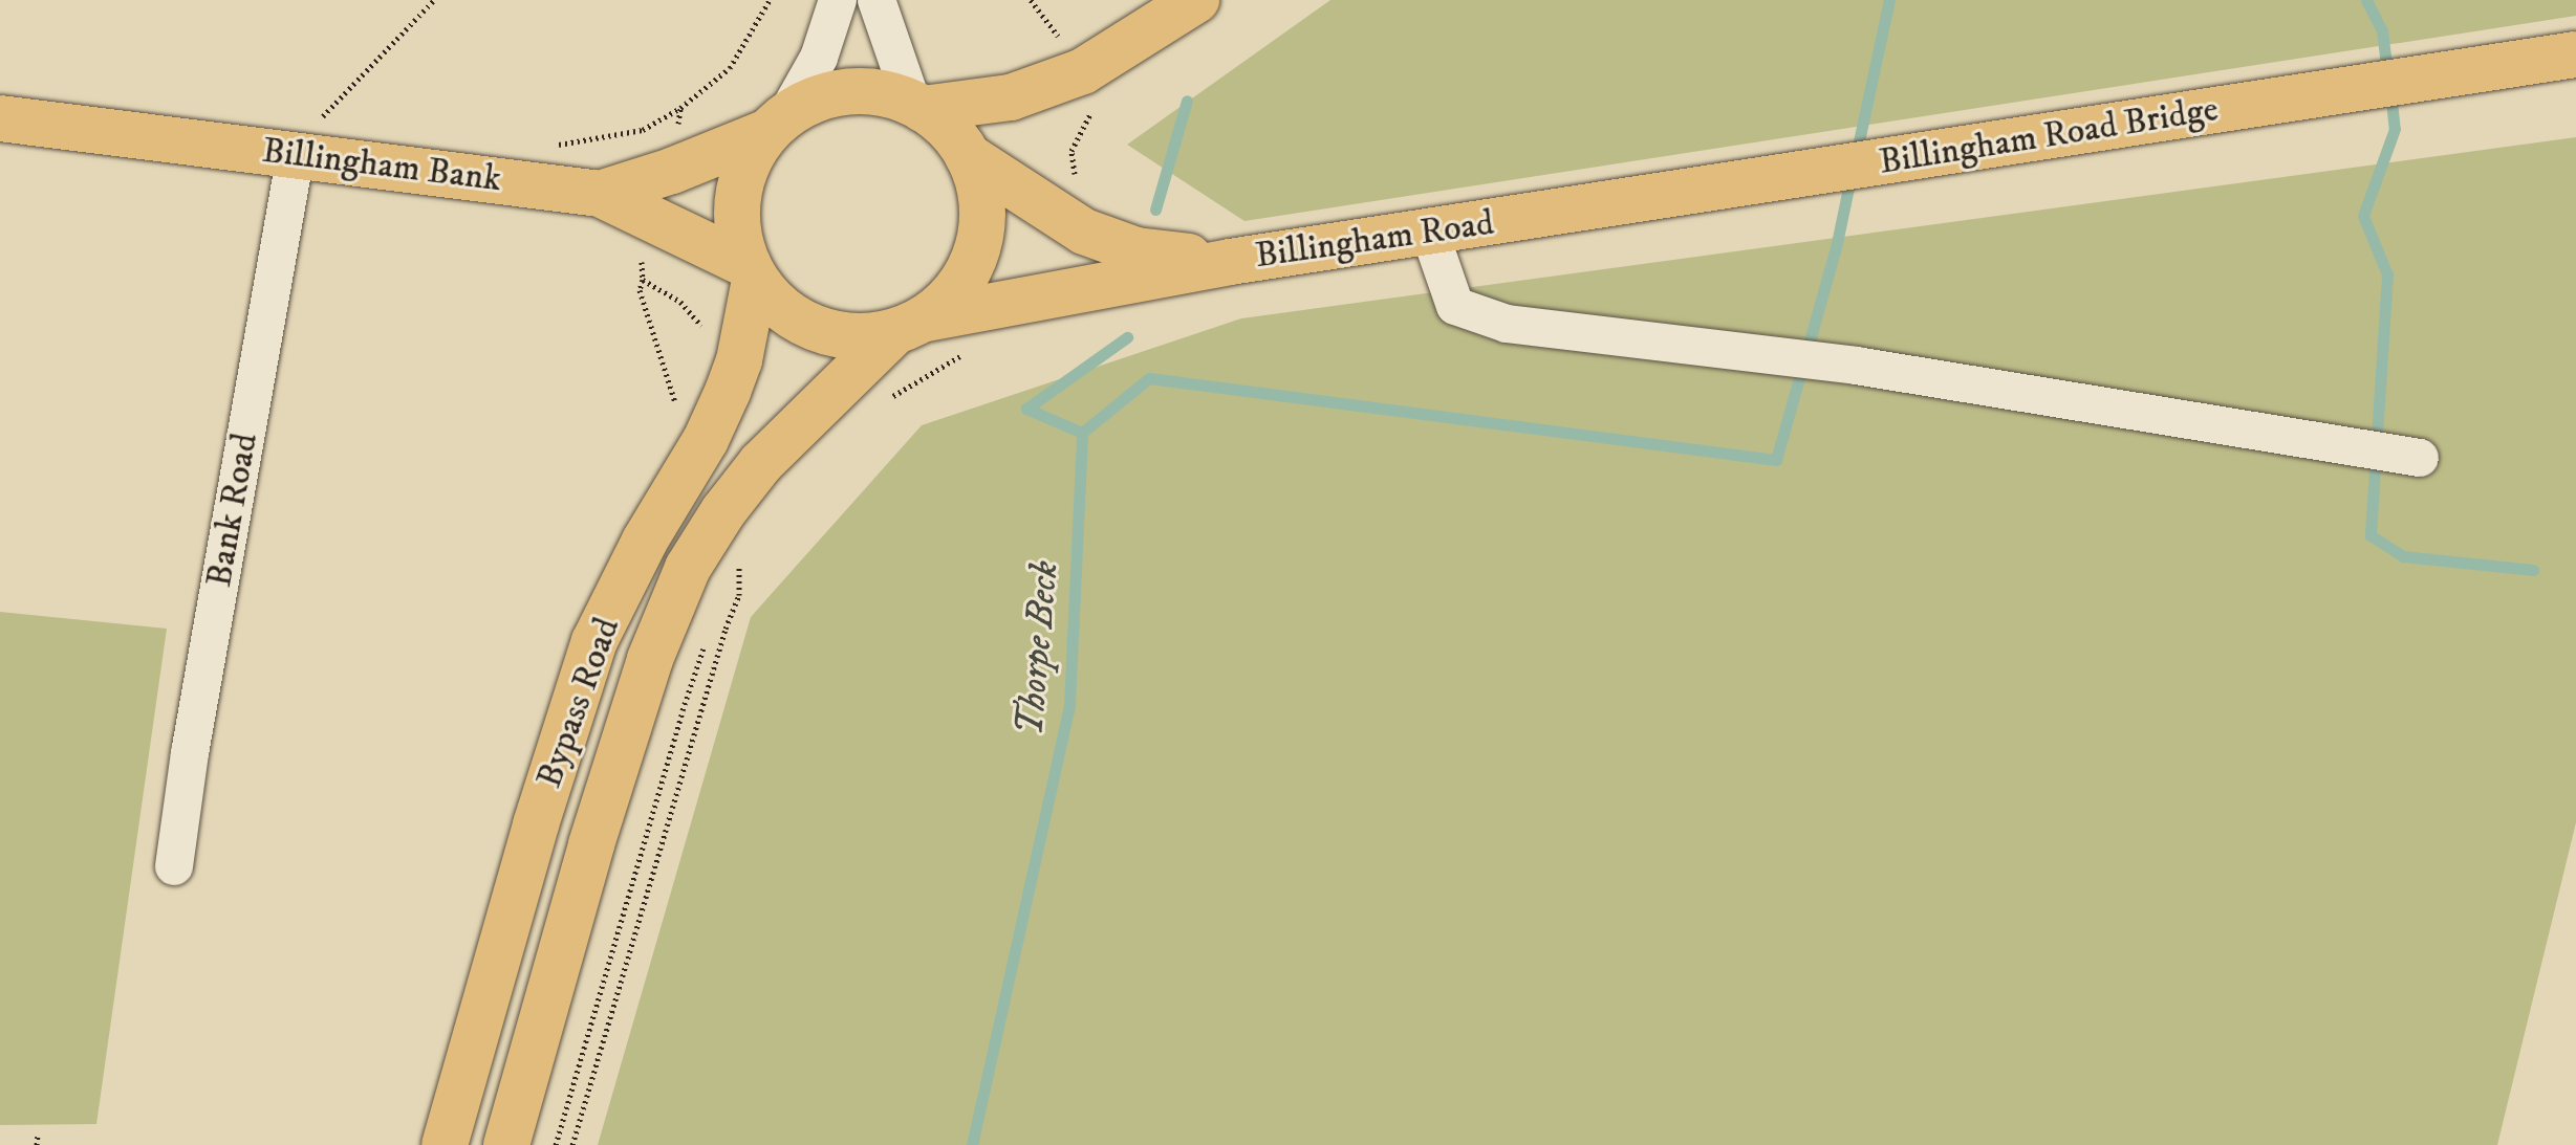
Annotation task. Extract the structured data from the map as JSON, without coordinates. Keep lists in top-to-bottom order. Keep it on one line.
{"streets":{"main road":["Billingham Road Bridge","Billingham Bank","Billingham Road","Bypass Road"],"street":["Bank Road"]},"crossings":[["Billingham Road Bridge","Billingham Road"],["Billingham Bank","Bank Road"],["Billingham Bank","Bypass Road"]],"water":["Thorpe Beck"]}
